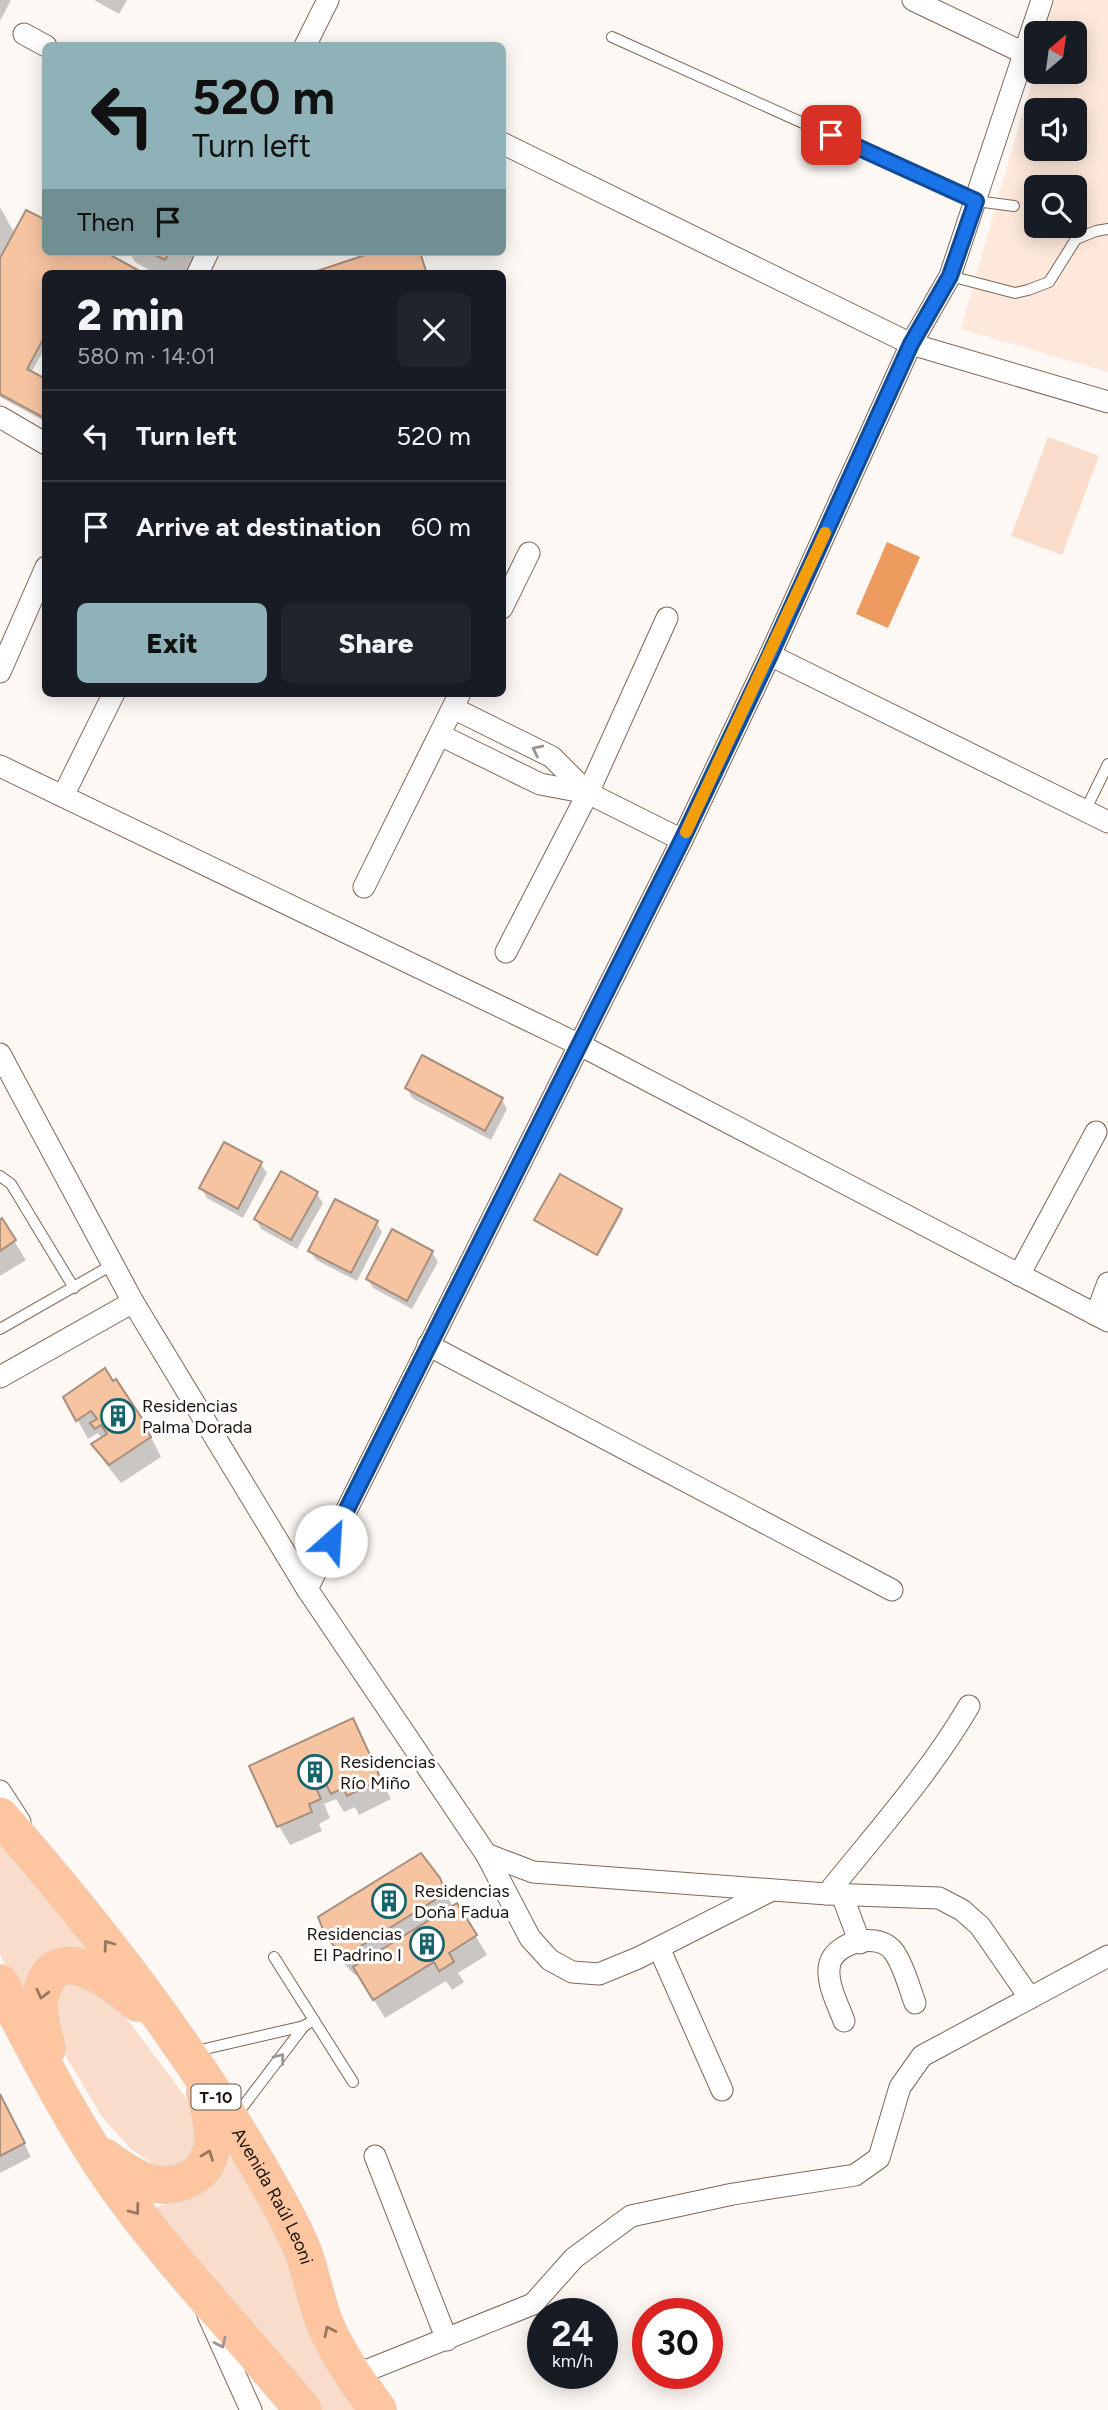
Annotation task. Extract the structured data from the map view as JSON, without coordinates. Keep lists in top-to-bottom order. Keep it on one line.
{"streets":{"highway":["T-10","Avenida Raúl Leoni"]},"places":{"building":["Residencias Palma Dorada","Residencias Río Miño","Residencias Doña Fadua","Residencias El Padrino I"]},"north":"top right","page":{"turn":["520 m","Turn left"],"then":"Then","heading":["2 min","580 m · 14:01"],"list":[{"name":"Turn left","value":"520 m"},{"name":"Arrive at destination","value":"60 m"}],"buttons":["Exit","Share"],"speed":"24 km/h","limit":"30"}}
